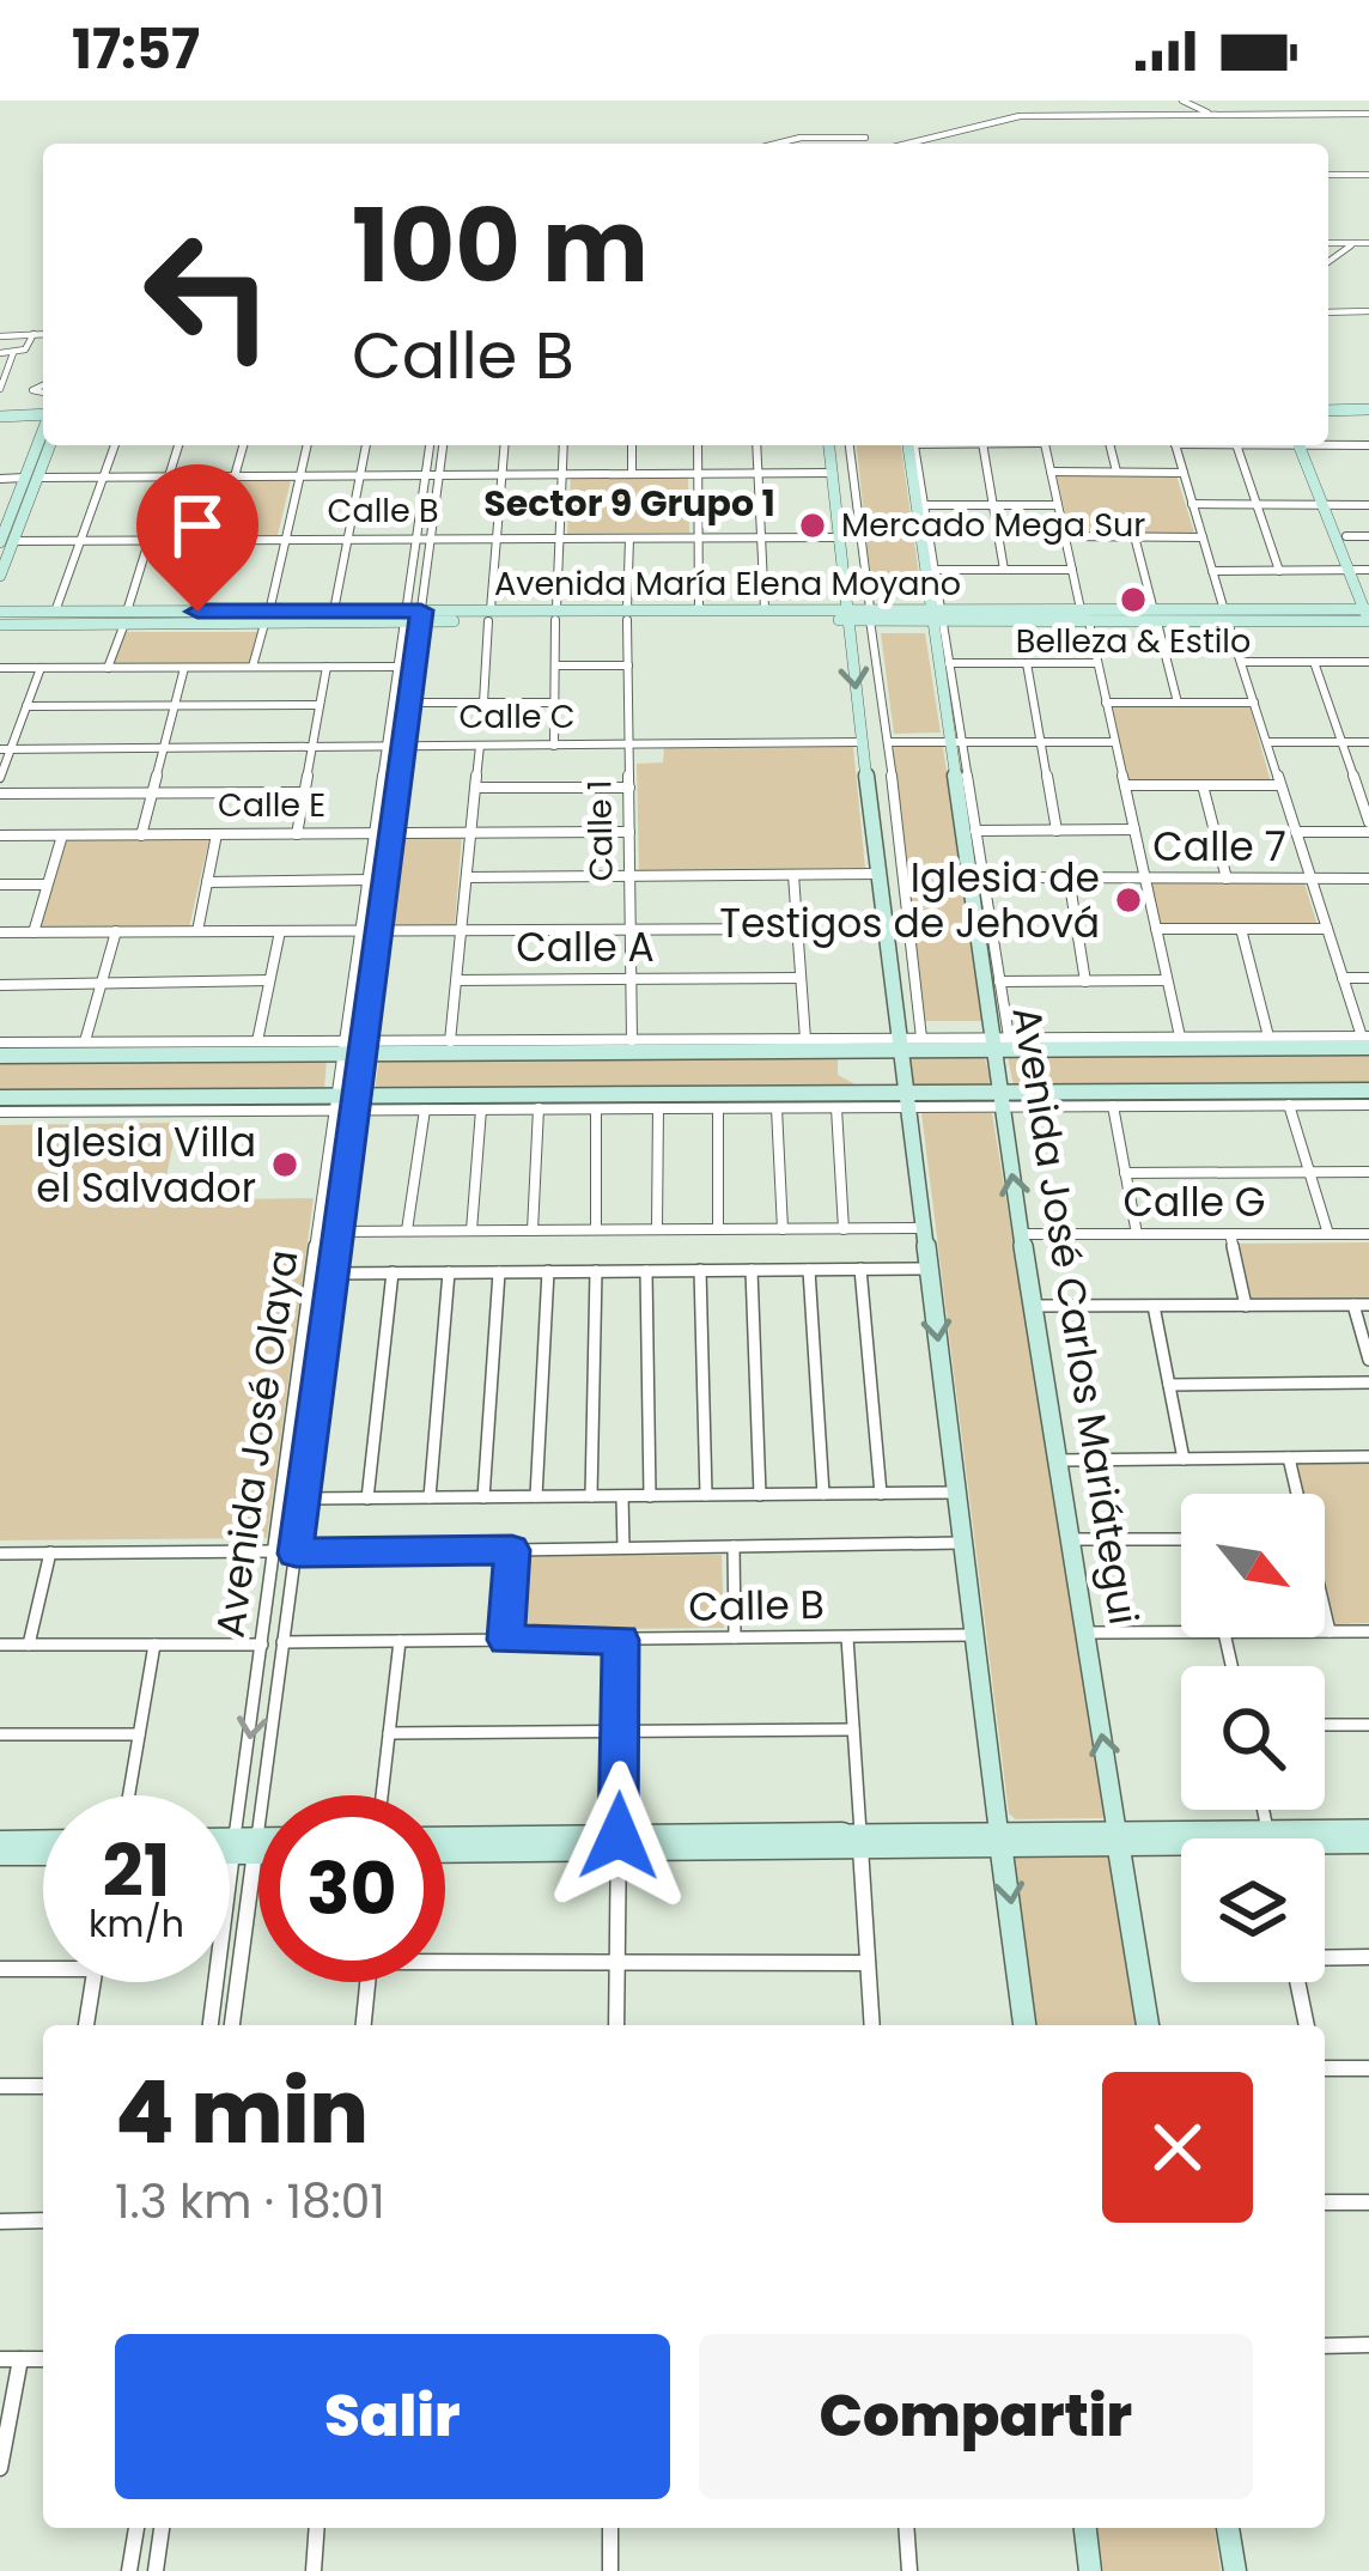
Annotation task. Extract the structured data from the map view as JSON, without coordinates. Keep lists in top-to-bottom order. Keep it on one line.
{"streets":{"street":["Calle B","Avenida María Elena Moyano","Calle C","Calle E","Calle 1","Calle 7","Calle A","Calle G","Avenida José Carlos Mariátegui","Avenida José Olaya"]},"crossings":[["Calle B","Calle 1"],["Calle B","Avenida José Olaya"],["Avenida María Elena Moyano","Calle 1"],["Avenida María Elena Moyano","Avenida José Carlos Mariátegui"],["Avenida María Elena Moyano","Avenida José Olaya"],["Calle C","Calle 1"],["Calle C","Avenida José Olaya"],["Calle E","Calle 1"],["Calle E","Avenida José Olaya"],["Calle 1","Calle A"],["Calle 7","Avenida José Carlos Mariátegui"],["Calle G","Avenida José Carlos Mariátegui"]],"districts":["Sector 9 Grupo 1"],"places":["Mercado Mega Sur","Belleza & Estilo","Iglesia de Testigos de Jehová","Iglesia Villa el Salvador"],"north":"bottom right","page":{"status":"17:57","turn":["100 m","Calle B"],"speed":"21 km/h","limit":"30","heading":["4 min","1.3 km · 18:01"],"buttons":["Salir","Compartir"]}}
